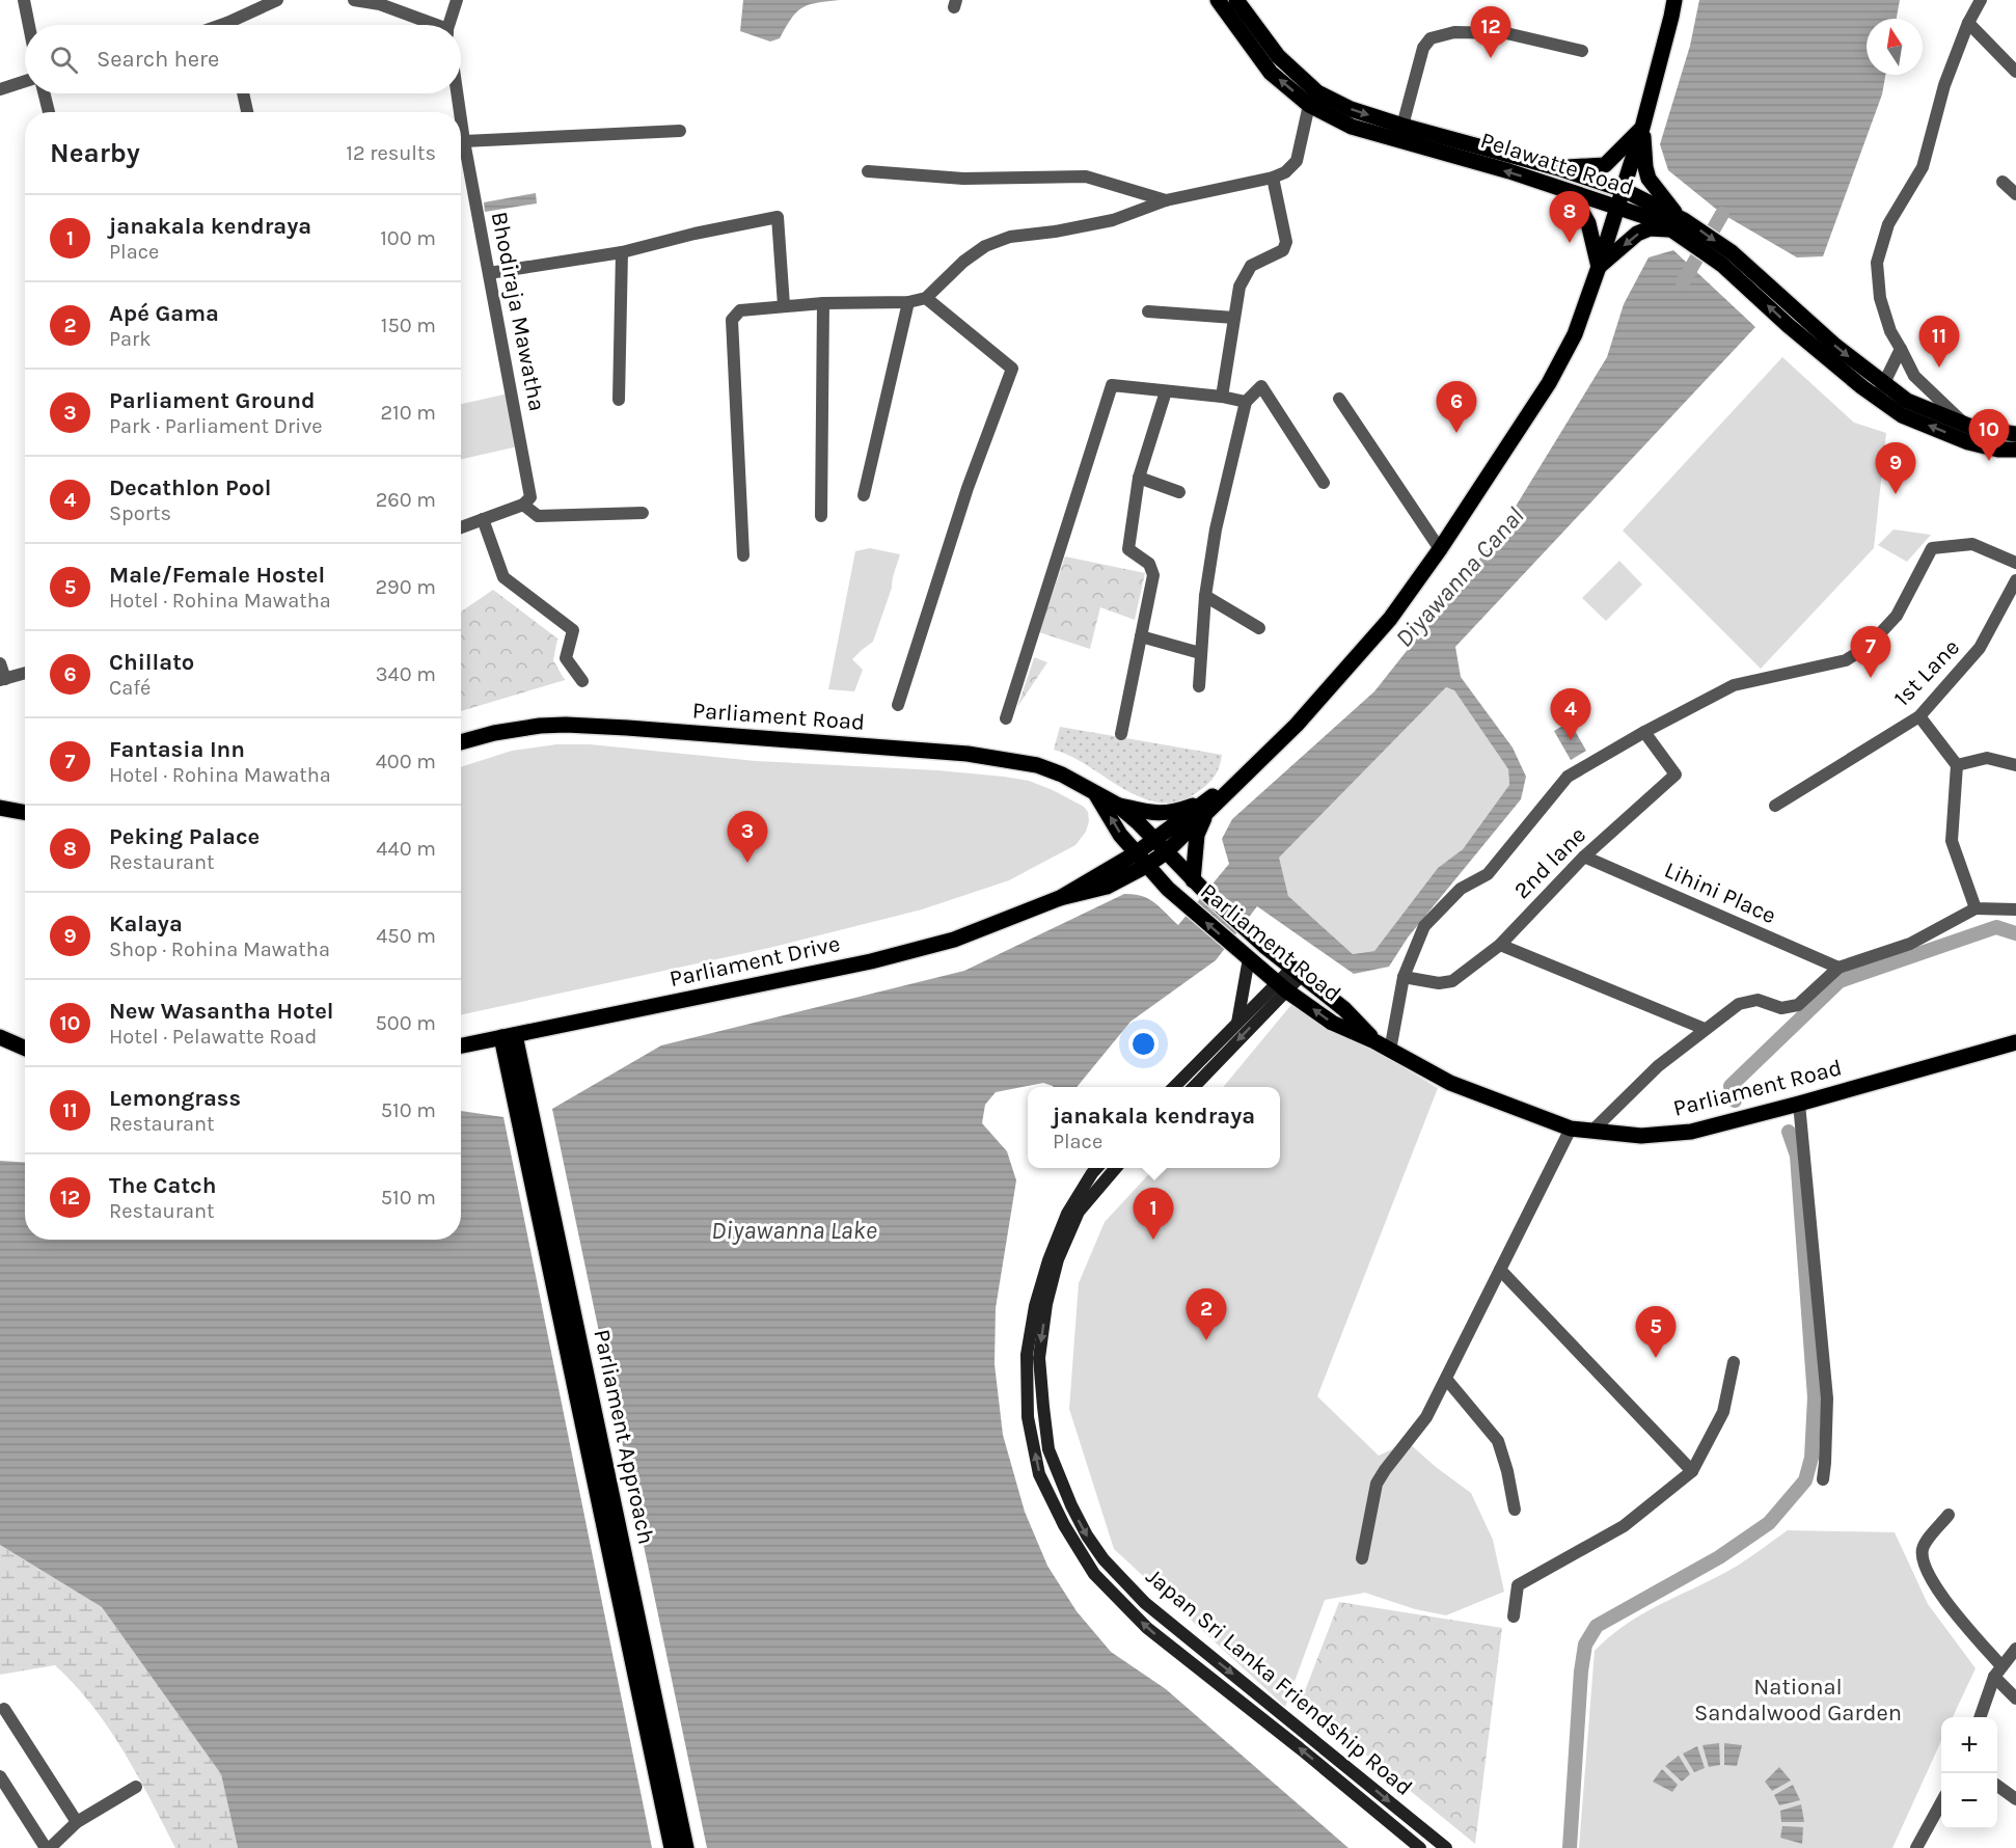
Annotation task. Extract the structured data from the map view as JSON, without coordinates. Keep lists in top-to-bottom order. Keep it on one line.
{"streets":{"main road":["Pelawatte Road","Parliament Road","Parliament Drive","Parliament Approach","Japan Sri Lanka Friendship Road"],"street":["Bhodiraja Mawatha","1st Lane","2nd lane","Lihini Place"]},"crossings":[["Parliament Road","Parliament Drive"],["2nd lane","Lihini Place"],["Parliament Drive","Parliament Approach"]],"water":["Diyawanna Canal","Diyawanna Lake"],"parks":["National Sandalwood Garden"],"north":"top","page":{"pins":["12","8","11","6","10","9","7","4","3","1","2","5"],"search":"Search here","heading":["Nearby","12 results"],"list":[{"mark":"1","name":"janakala kendraya","note":"Place","value":"100 m"},{"mark":"2","name":"Apé Gama","note":"Park","value":"150 m"},{"mark":"3","name":"Parliament Ground","note":"Park · Parliament Drive","value":"210 m"},{"mark":"4","name":"Decathlon Pool","note":"Sports","value":"260 m"},{"mark":"5","name":"Male/Female Hostel","note":"Hotel · Rohina Mawatha","value":"290 m"},{"mark":"6","name":"Chillato","note":"Café","value":"340 m"},{"mark":"7","name":"Fantasia Inn","note":"Hotel · Rohina Mawatha","value":"400 m"},{"mark":"8","name":"Peking Palace","note":"Restaurant","value":"440 m"},{"mark":"9","name":"Kalaya","note":"Shop · Rohina Mawatha","value":"450 m"},{"mark":"10","name":"New Wasantha Hotel","note":"Hotel · Pelawatte Road","value":"500 m"},{"mark":"11","name":"Lemongrass","note":"Restaurant","value":"510 m"},{"mark":"12","name":"The Catch","note":"Restaurant","value":"510 m"}],"popup":["janakala kendraya","Place"],"map_buttons":["+","−"]}}
